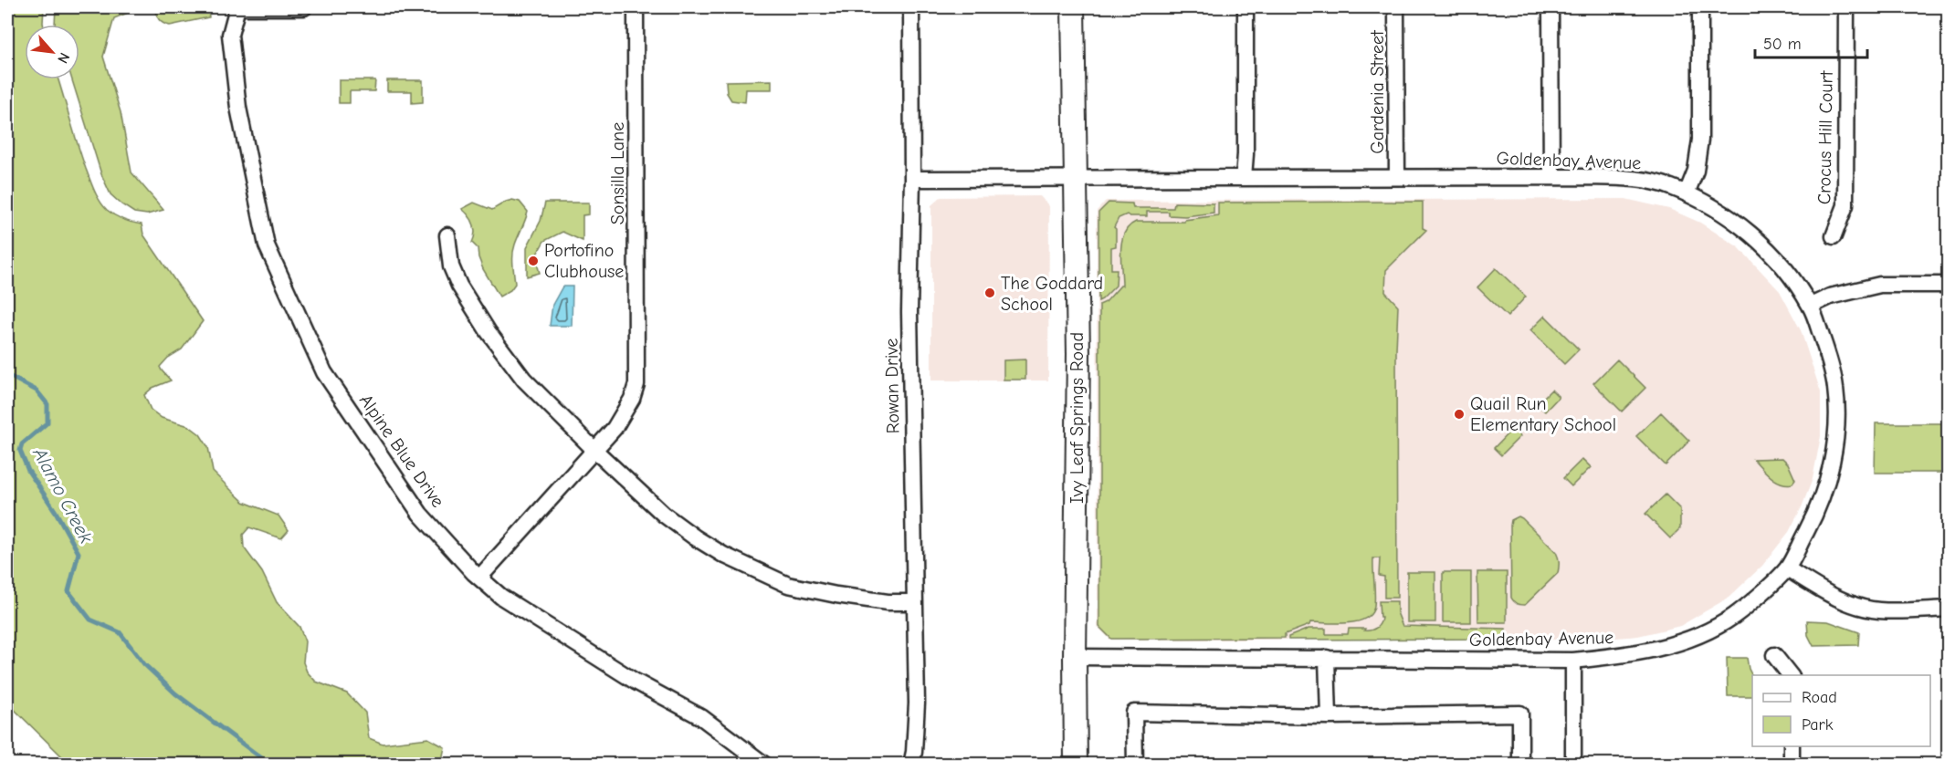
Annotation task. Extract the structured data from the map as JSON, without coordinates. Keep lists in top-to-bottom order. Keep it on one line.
{"streets":{"street":["Gardenia Street","Crocus Hill Court","Goldenbay Avenue","Sonsilla Lane","Rowan Drive","Ivy Leaf Springs Road","Alpine Blue Drive"]},"crossings":[["Gardenia Street","Goldenbay Avenue"],["Goldenbay Avenue","Rowan Drive"],["Goldenbay Avenue","Ivy Leaf Springs Road"],["Sonsilla Lane","Alpine Blue Drive"]],"water":["Alamo Creek"],"places":["Portofino Clubhouse","The Goddard School","Quail Run Elementary School"],"legend":["Road","Park"],"scale_bar":"50 m","north":"bottom right"}
